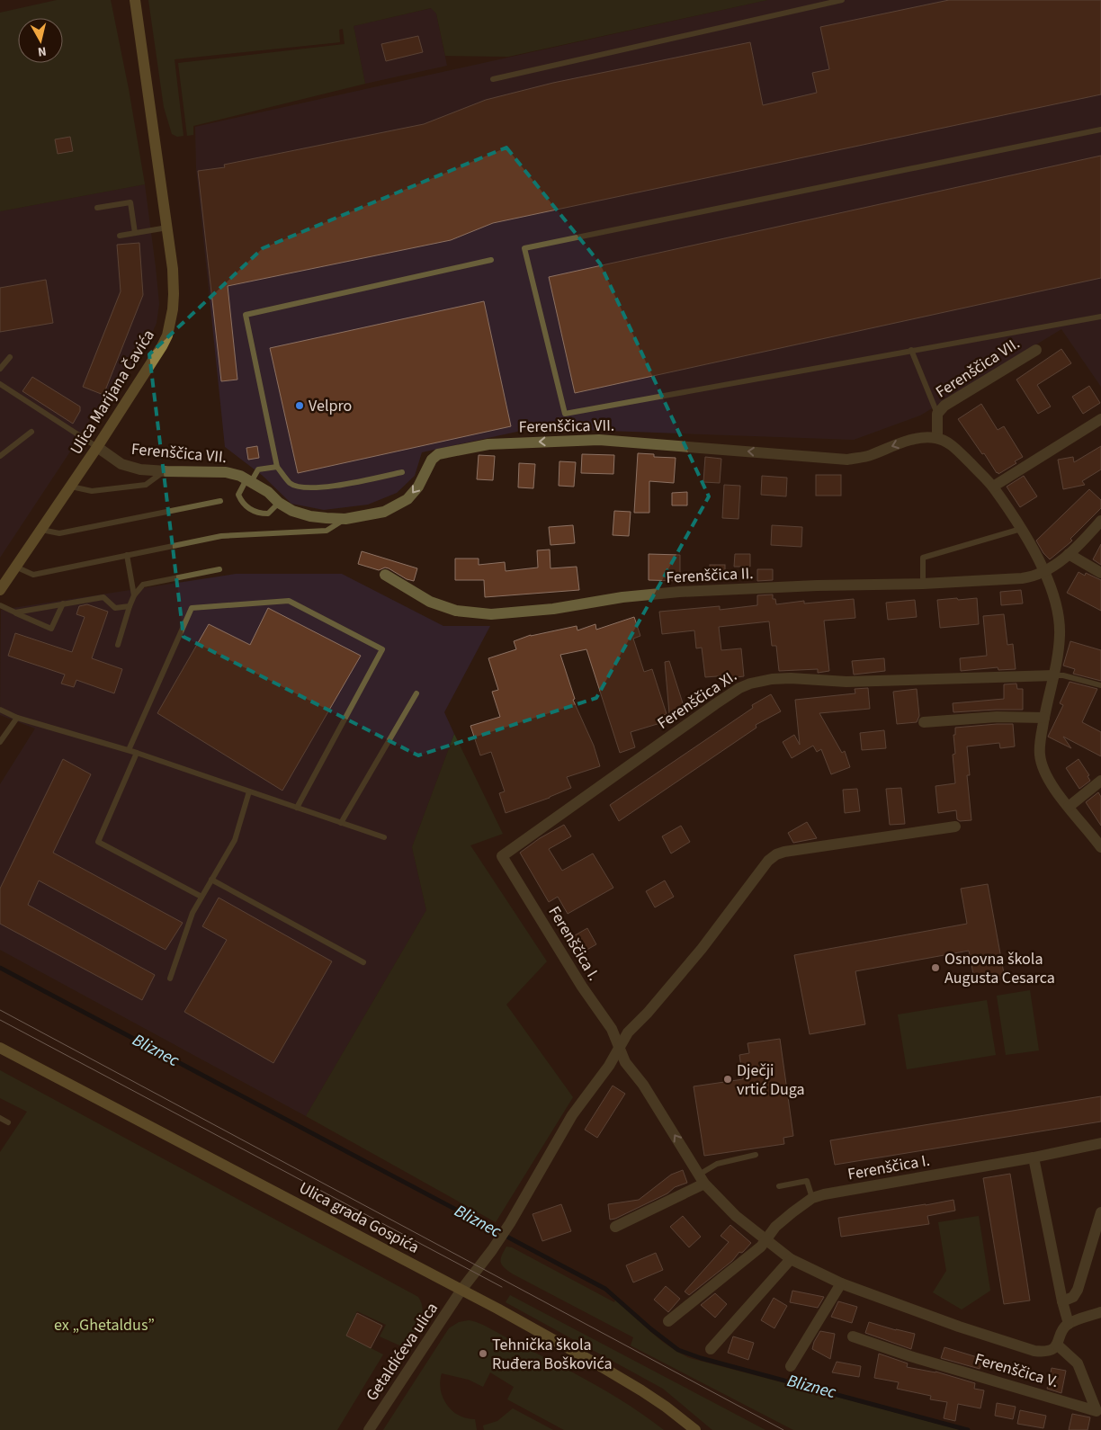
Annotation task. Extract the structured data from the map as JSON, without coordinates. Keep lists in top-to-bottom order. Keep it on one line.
{"streets":{"street":["Ferenščica VII.","Ulica Marijana Čavića","Ferenščica II.","Ferenščica XI.","Ferenščica I.","Ulica grada Gospića","Getaldićeva ulica","Ferenščica V."]},"crossings":[["Ferenščica VII.","Ulica Marijana Čavića"],["Ferenščica XI.","Ferenščica I."],["Ferenščica I.","Getaldićeva ulica"],["Ferenščica I.","Ferenščica V."],["Ulica grada Gospića","Getaldićeva ulica"]],"one_way":["Ferenščica VII."],"water":["Bliznec"],"parks":["ex „Ghetaldus”"],"places":["Velpro","Osnovna škola Augusta Cesarca","Dječji vrtić Duga","Tehnička škola Ruđera Boškovića"],"north":"bottom"}
